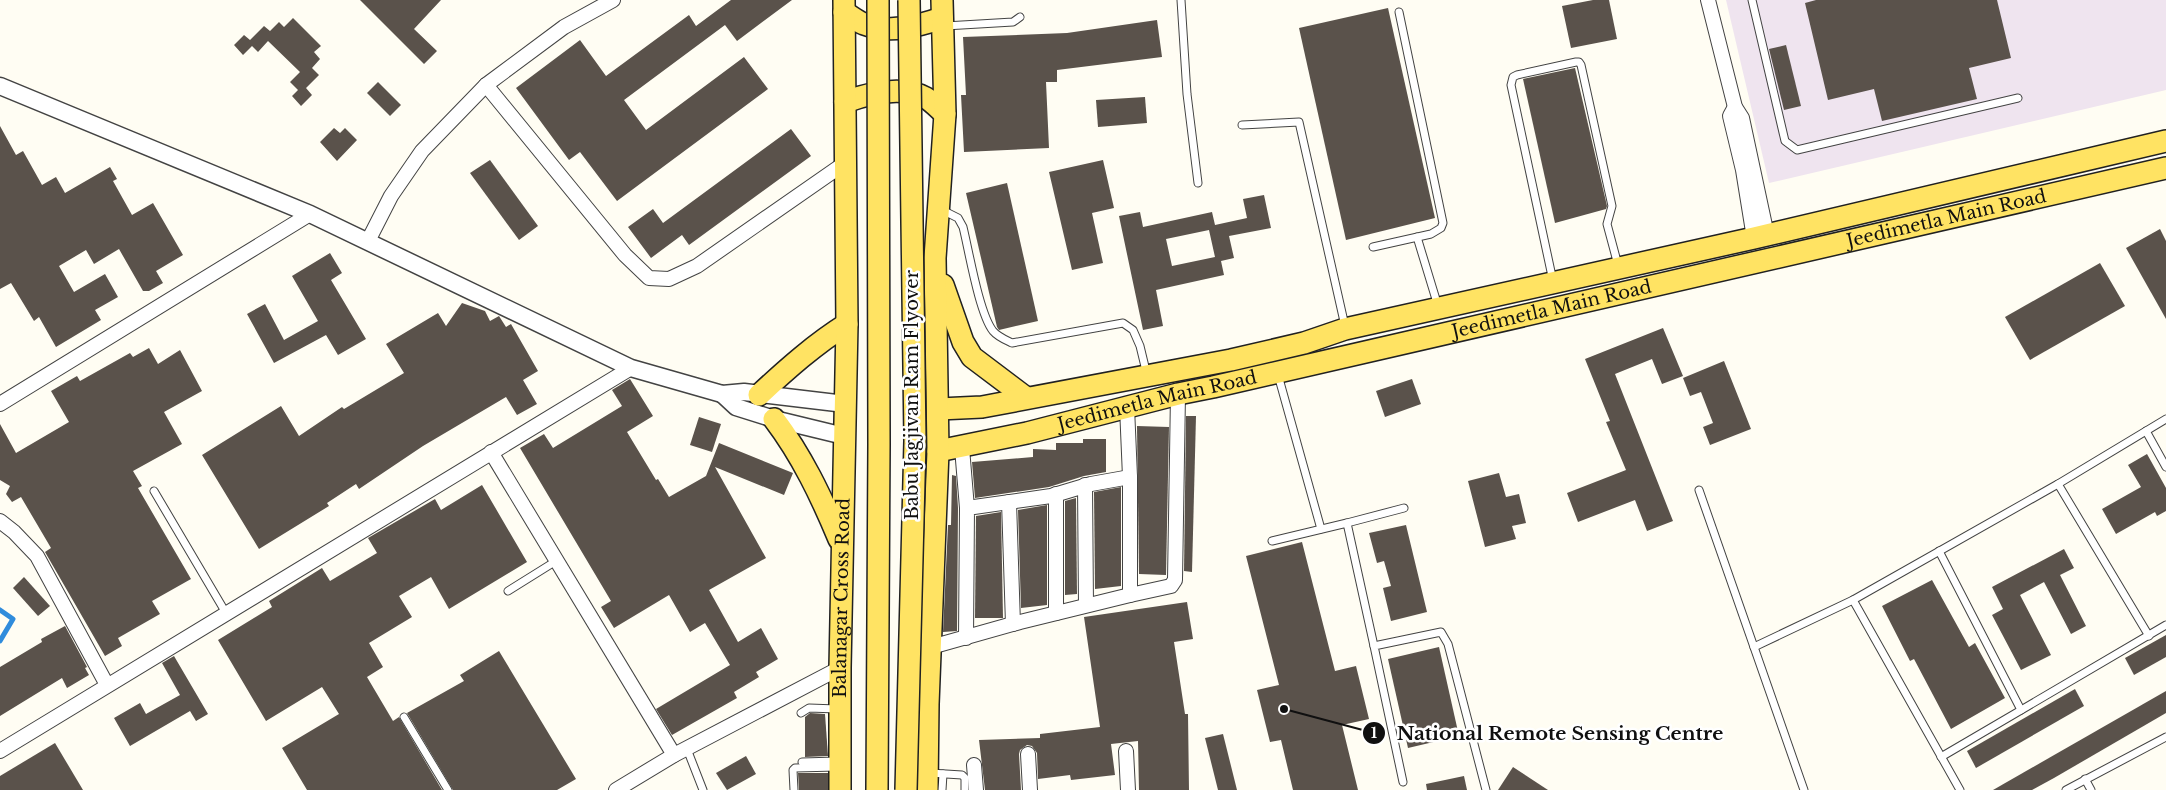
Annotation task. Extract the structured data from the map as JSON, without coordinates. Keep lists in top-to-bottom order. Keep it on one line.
{"streets":{"main road":["Jeedimetla Main Road","Babu Jagjivan Ram Flyover","Balanagar Cross Road"]},"places":["National Remote Sensing Centre"]}
